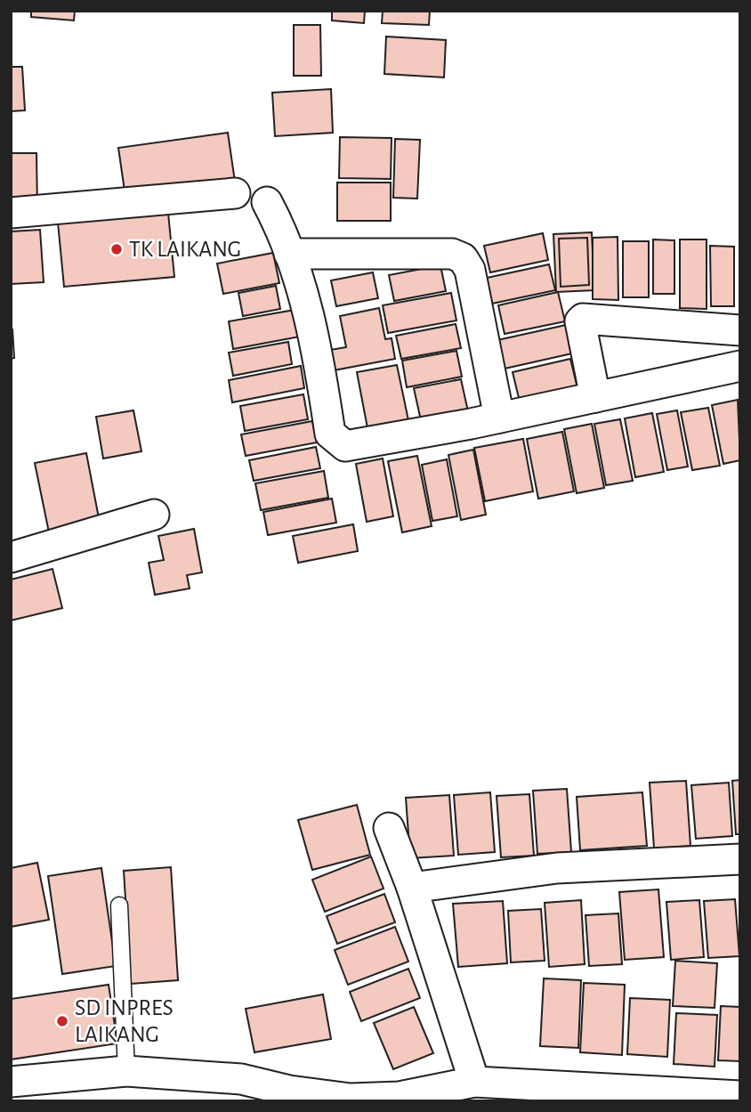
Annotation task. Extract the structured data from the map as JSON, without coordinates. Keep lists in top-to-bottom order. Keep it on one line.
{"places":["TK LAIKANG","SD INPRES LAIKANG"]}
